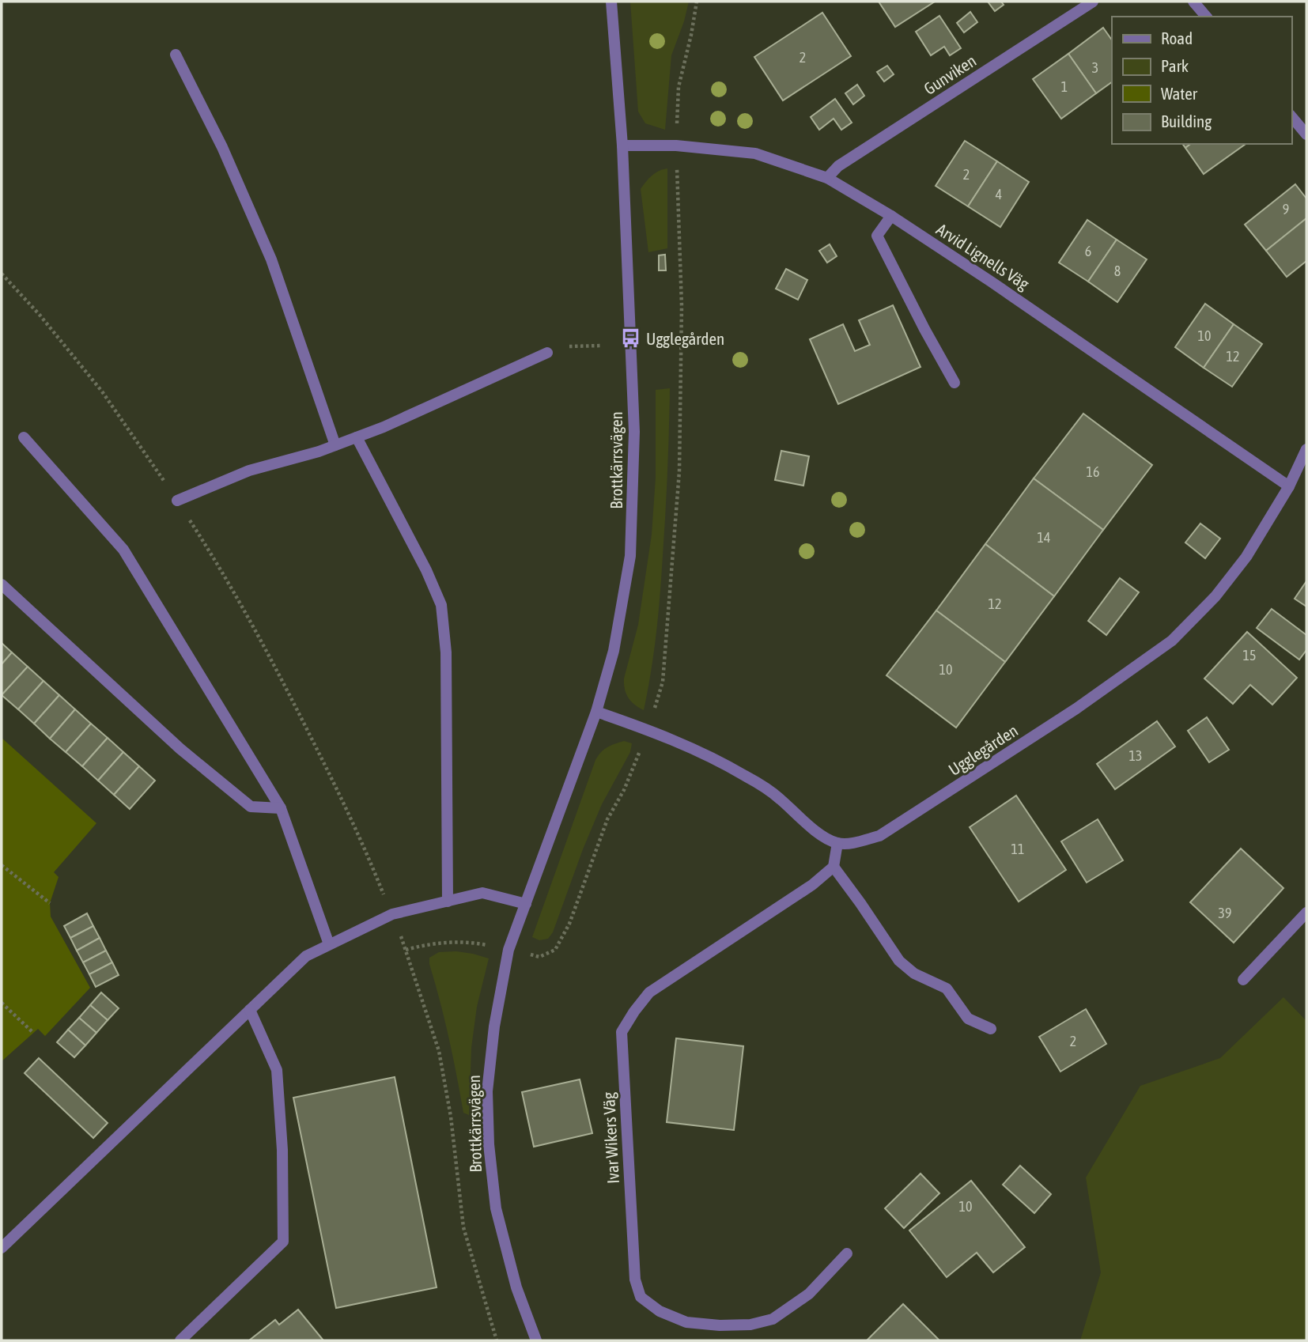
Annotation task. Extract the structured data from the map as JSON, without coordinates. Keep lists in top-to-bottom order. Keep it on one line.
{"streets":{"street":["Gunviken","Arvid Lignells Väg","Brottkärrsvägen","Ugglegården","Ivar Wikers Väg"]},"crossings":[["Gunviken","Arvid Lignells Väg"],["Arvid Lignells Väg","Brottkärrsvägen"],["Arvid Lignells Väg","Ugglegården"]],"places":{"bus stop":["Ugglegården"]},"house_numbers":["2","3","1","2","4","9","6","8","10","12","16","14","12","15","10","13","11","39","2","10"],"legend":["Road","Park","Water","Building"]}
